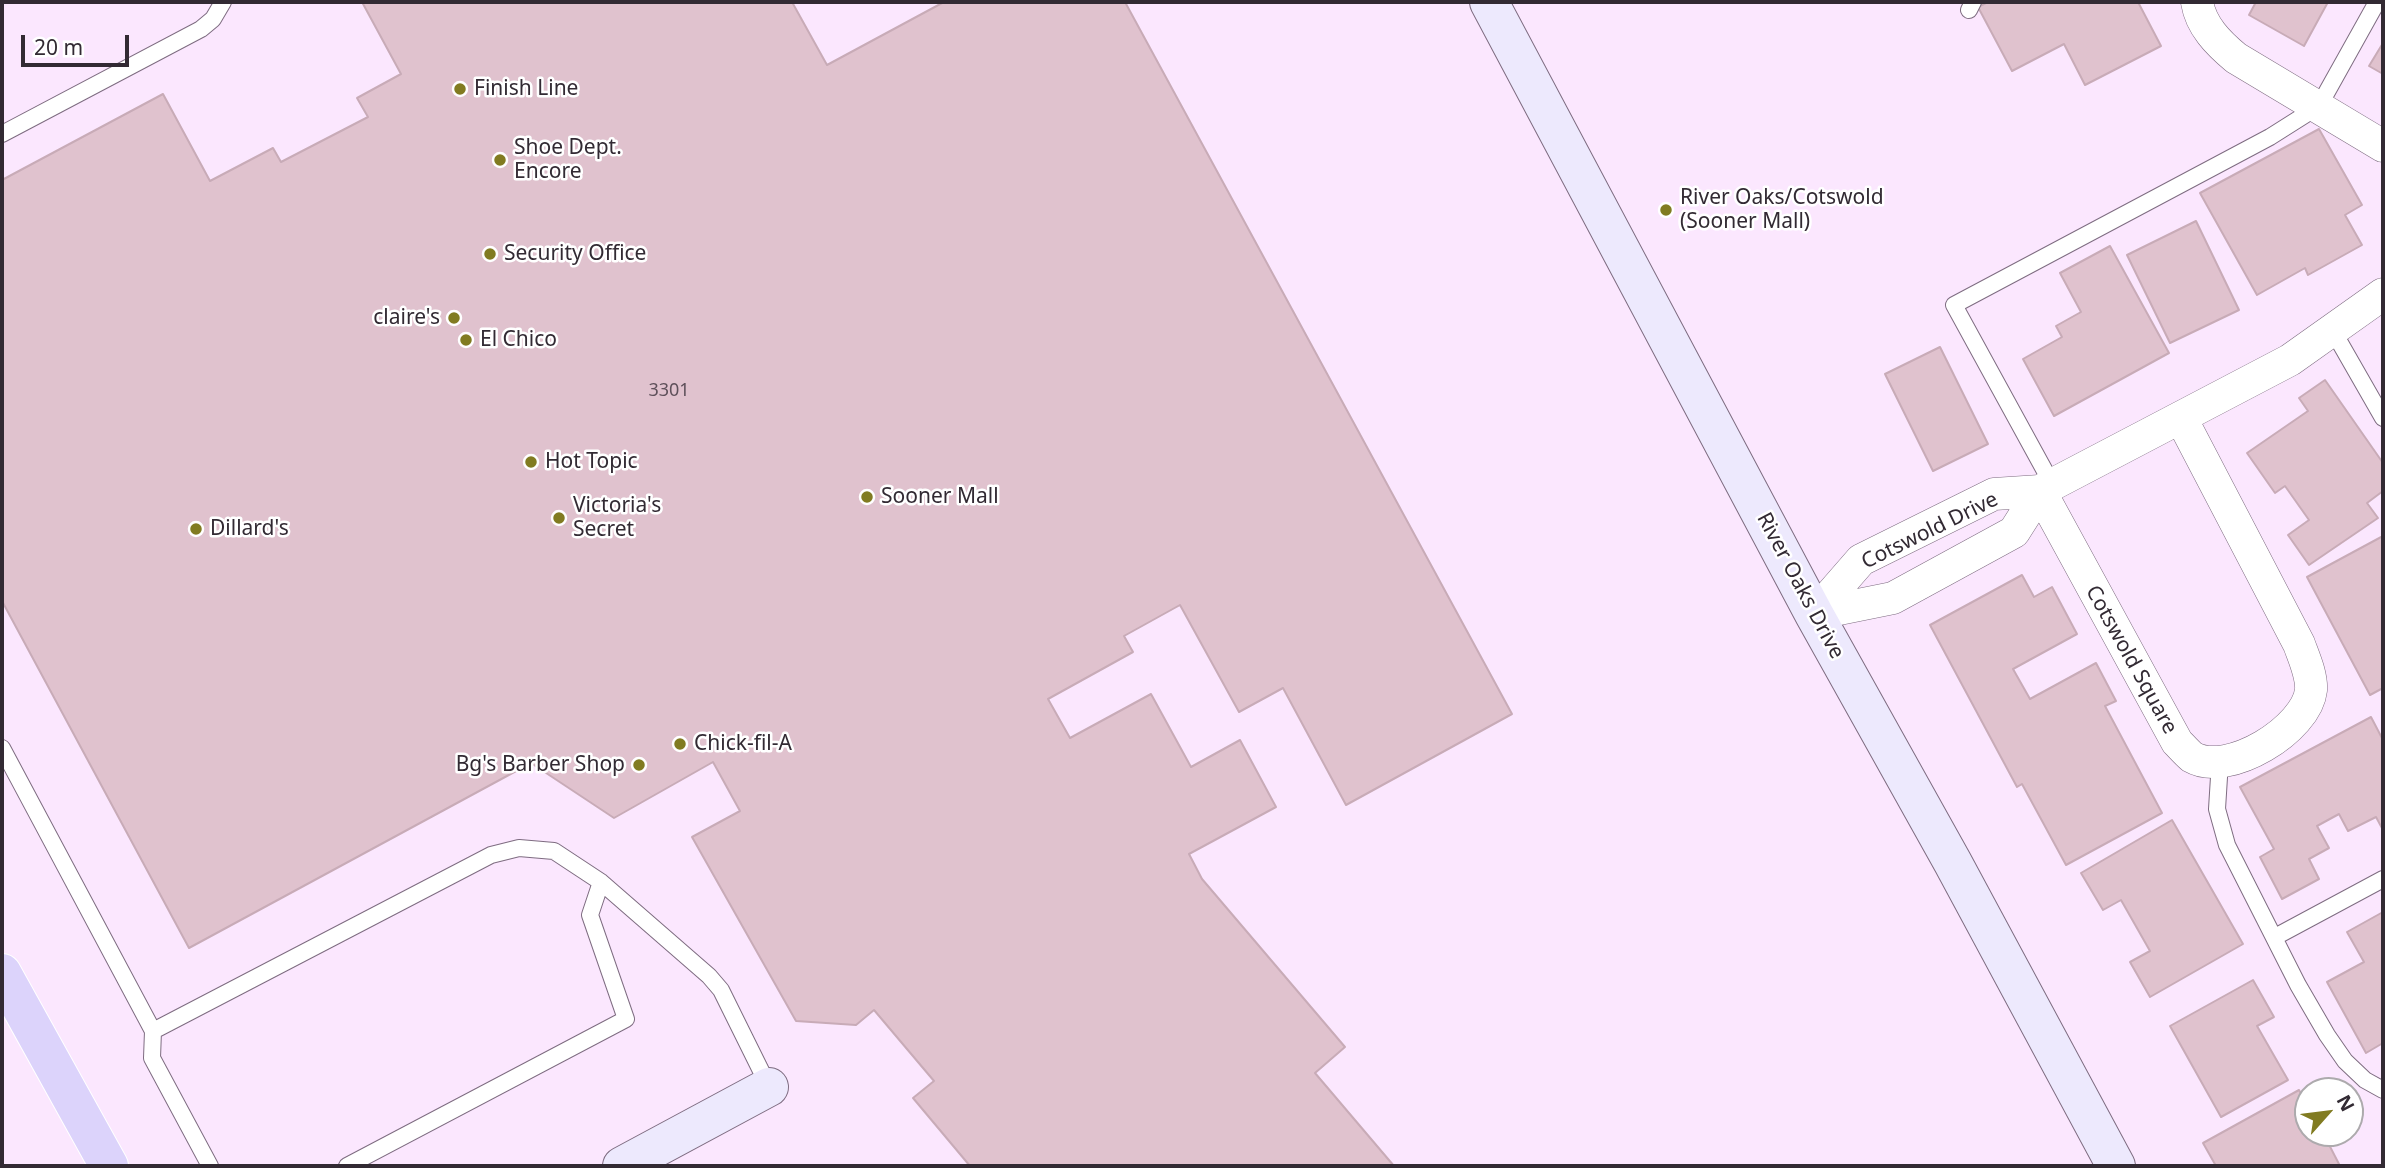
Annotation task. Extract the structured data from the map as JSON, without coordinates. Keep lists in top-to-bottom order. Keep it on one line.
{"streets":{"street":["Cotswold Drive","River Oaks Drive","Cotswold Square"]},"crossings":[["Cotswold Drive","River Oaks Drive"],["Cotswold Drive","Cotswold Square"]],"places":["Finish Line","Shoe Dept. Encore","River Oaks/Cotswold (Sooner Mall)","Security Office","claire's","El Chico","Hot Topic","Sooner Mall","Victoria's Secret","Dillard's","Chick-fil-A","Bg's Barber Shop"],"house_numbers":["3301"],"scale_bar":"20 m","north":"top right"}
